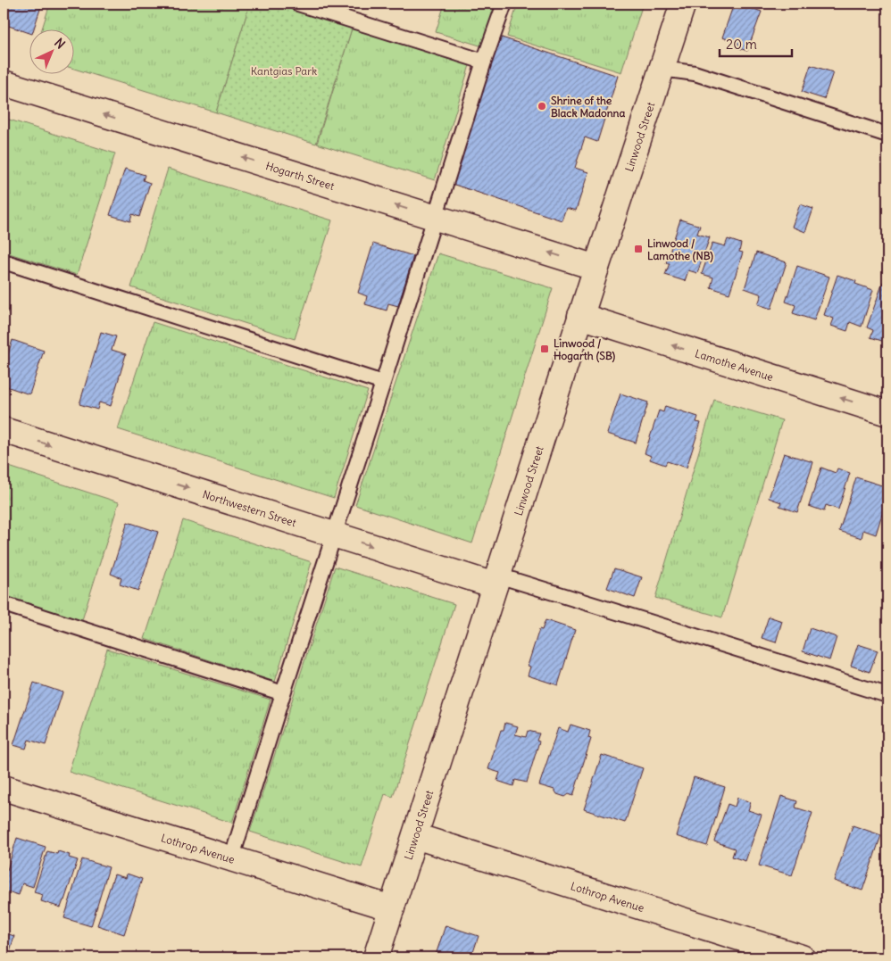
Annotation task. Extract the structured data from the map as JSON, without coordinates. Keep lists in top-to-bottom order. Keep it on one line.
{"streets":{"street":["Linwood Street","Hogarth Street","Lamothe Avenue","Northwestern Street","Lothrop Avenue"]},"crossings":[["Linwood Street","Hogarth Street"],["Linwood Street","Lamothe Avenue"],["Linwood Street","Northwestern Street"],["Linwood Street","Lothrop Avenue"]],"one_way":["Hogarth Street","Lamothe Avenue","Northwestern Street"],"parks":["Kantgias Park"],"places":{"other":["Shrine of the Black Madonna"],"transit":["Linwood / Lamothe (NB)","Linwood / Hogarth (SB)"]},"scale_bar":"20 m","north":"top right"}
